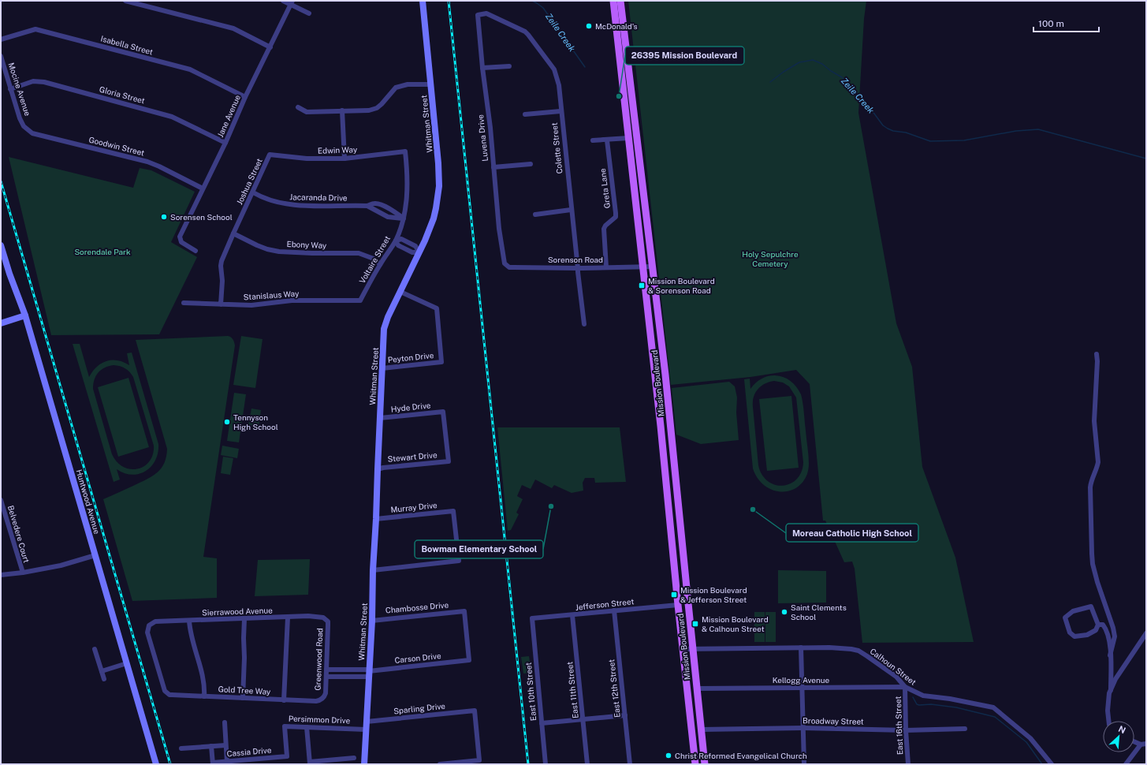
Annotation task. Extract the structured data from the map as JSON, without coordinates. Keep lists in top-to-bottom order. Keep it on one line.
{"streets":{"main road":["Mission Boulevard"],"street":["Isabella Street","Mocine Avenue","Gloria Street","Jane Avenue","Whitman Street","Luvena Drive","Goodwin Street","Colette Street","Edwin Way","Joshua Street","Greta Lane","Jacaranda Drive","Ebony Way","Voltaire Street","Sorenson Road","Stanislaus Way","Peyton Drive","Hyde Drive","Stewart Drive","Huntwood Avenue","Murray Drive","Belvedere Court","Jefferson Street","Chambosse Drive","Sierrawood Avenue","Carson Drive","Greenwood Road","Calhoun Street","Kellogg Avenue","East 12th Street","Gold Tree Way","East 11th Street","East 10th Street","Sparling Drive","Persimmon Drive","Broadway Street","East 16th Street","Cassia Drive"]},"crossings":[["Isabella Street","Jane Avenue"],["Mocine Avenue","Gloria Street"],["Mocine Avenue","Goodwin Street"],["Gloria Street","Jane Avenue"],["Jane Avenue","Goodwin Street"],["Whitman Street","Peyton Drive"],["Whitman Street","Hyde Drive"],["Whitman Street","Stewart Drive"],["Whitman Street","Murray Drive"],["Whitman Street","Chambosse Drive"],["Whitman Street","Carson Drive"],["Whitman Street","Sparling Drive"],["Whitman Street","Persimmon Drive"],["Luvena Drive","Colette Street"],["Luvena Drive","Sorenson Road"],["Colette Street","Sorenson Road"],["Edwin Way","Joshua Street"],["Edwin Way","Voltaire Street"],["Joshua Street","Jacaranda Drive"],["Joshua Street","Ebony Way"],["Joshua Street","Stanislaus Way"],["Greta Lane","Sorenson Road"],["Jacaranda Drive","Voltaire Street"],["Ebony Way","Voltaire Street"],["Voltaire Street","Stanislaus Way"],["Sorenson Road","Mission Boulevard"],["Mission Boulevard","Jefferson Street"],["Mission Boulevard","Calhoun Street"],["Mission Boulevard","Kellogg Avenue"],["Mission Boulevard","Broadway Street"],["Hyde Drive","Stewart Drive"],["Jefferson Street","East 12th Street"],["Jefferson Street","East 11th Street"],["Jefferson Street","East 10th Street"],["Chambosse Drive","Carson Drive"],["Sierrawood Avenue","Greenwood Road"],["Sierrawood Avenue","Gold Tree Way"],["Carson Drive","Greenwood Road"],["Greenwood Road","Gold Tree Way"],["Calhoun Street","Kellogg Avenue"],["Calhoun Street","East 16th Street"],["Kellogg Avenue","East 16th Street"],["Persimmon Drive","Cassia Drive"],["Broadway Street","East 16th Street"]],"water":["Zeile Creek"],"parks":["Sorendale Park","Holy Sepulchre Cemetery"],"places":{"other":["McDonald's","26395 Mission Boulevard","Sorensen School","Tennyson High School","Bowman Elementary School","Moreau Catholic High School","Saint Clements School","Christ Reformed Evangelical Church"],"transit":["Mission Boulevard & Sorenson Road","Mission Boulevard & Jefferson Street","Mission Boulevard & Calhoun Street"]},"scale_bar":"100 m","north":"top right"}
